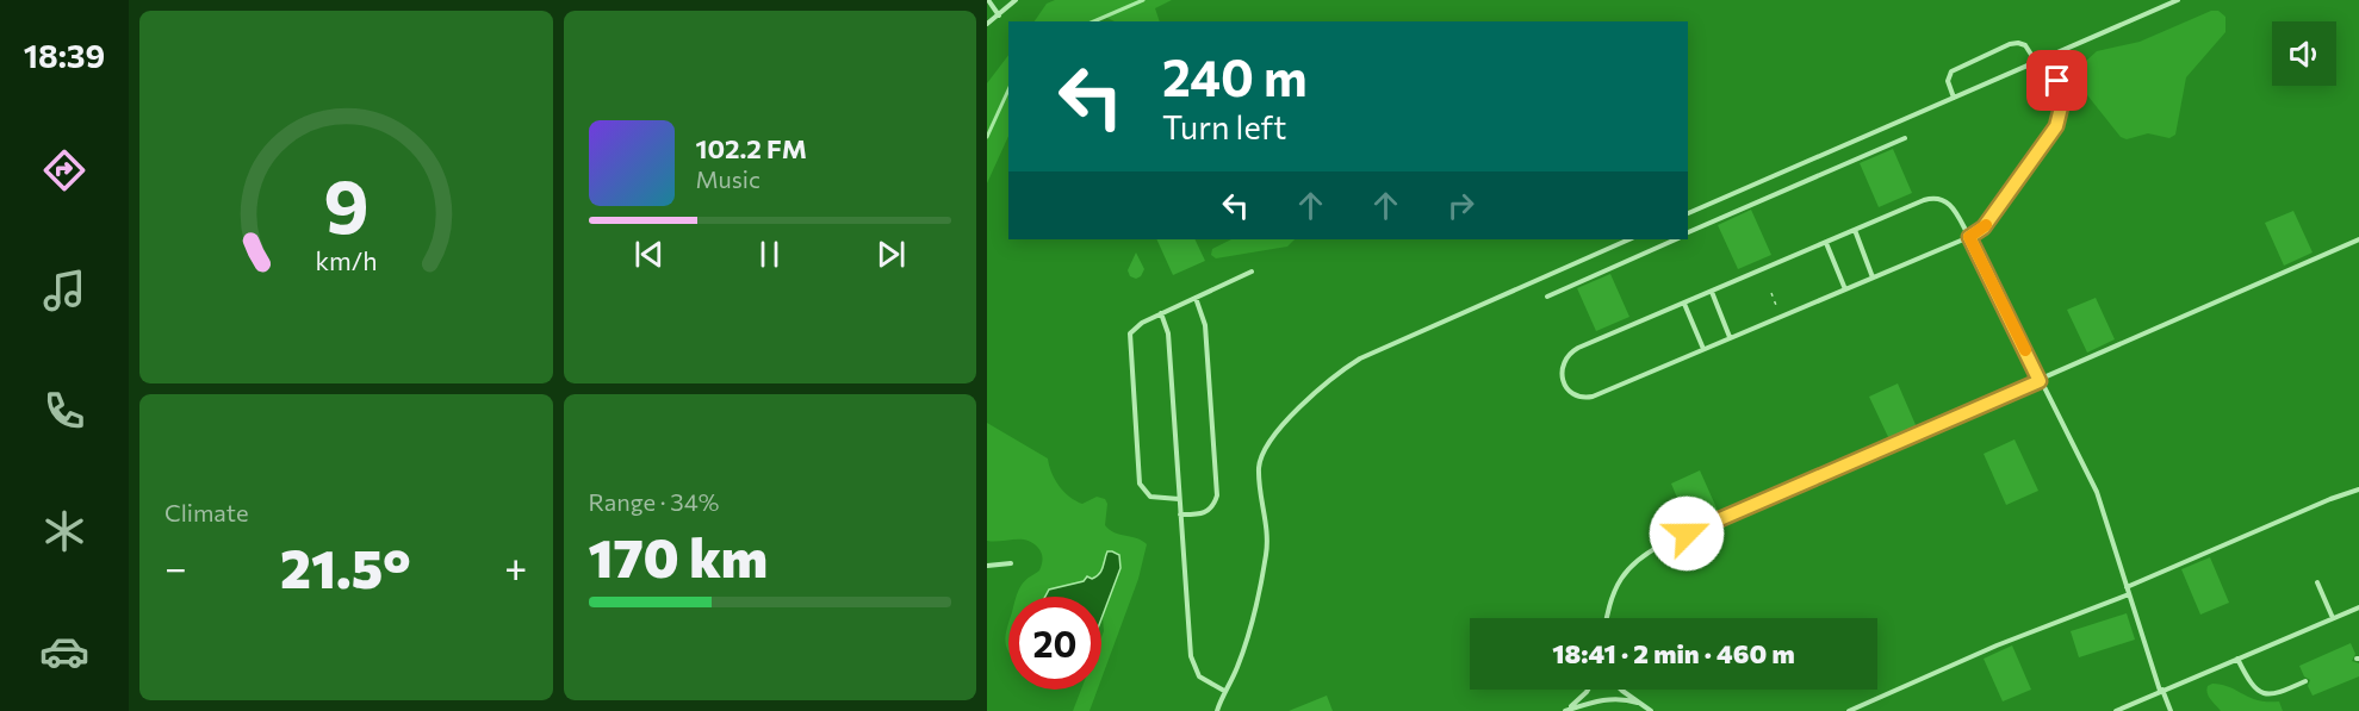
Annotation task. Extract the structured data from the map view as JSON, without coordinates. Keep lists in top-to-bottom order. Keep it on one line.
{"page":{"tabs":"18:39","turn":["240 m","Turn left"],"song":["102.2 FM","Music"],"tile":["Climate",["Range · 34%","170 km"]],"heat":["−","21.5°","+"],"limit":"20","trip":"18:41 · 2 min · 460 m","gauge":["9","km/h"]}}
